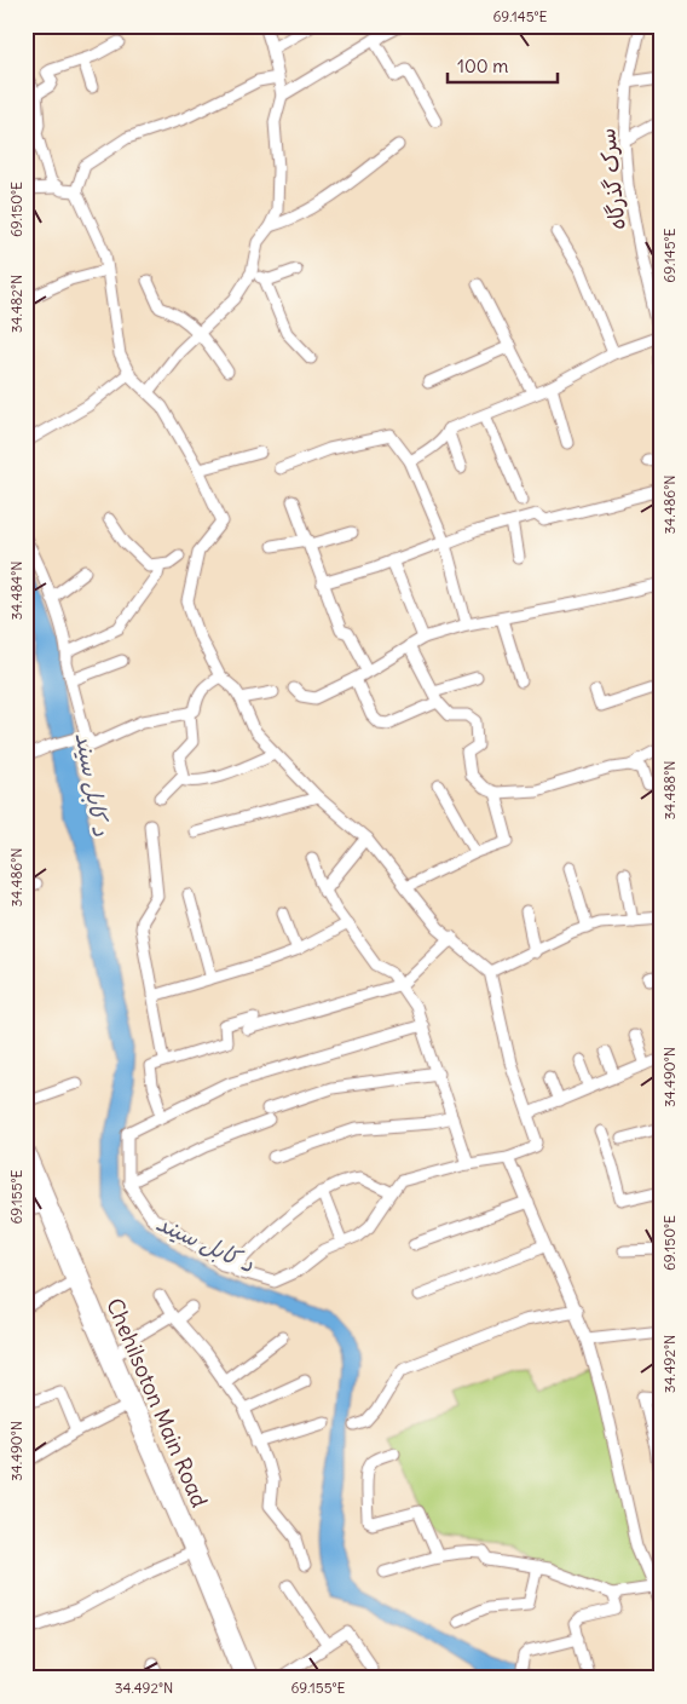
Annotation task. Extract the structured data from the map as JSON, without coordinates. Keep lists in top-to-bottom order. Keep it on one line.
{"streets":{"main road":["Chehilsoton Main Road"],"street":["سرک گذرگاه"]},"water":["د کابل سيند"],"scale_bar":"100 m","coordinates":["69.145°E","69.150°E","34.482°N","34.486°N","34.484°N","34.488°N","34.490°N","69.155°E","34.492°N"]}
